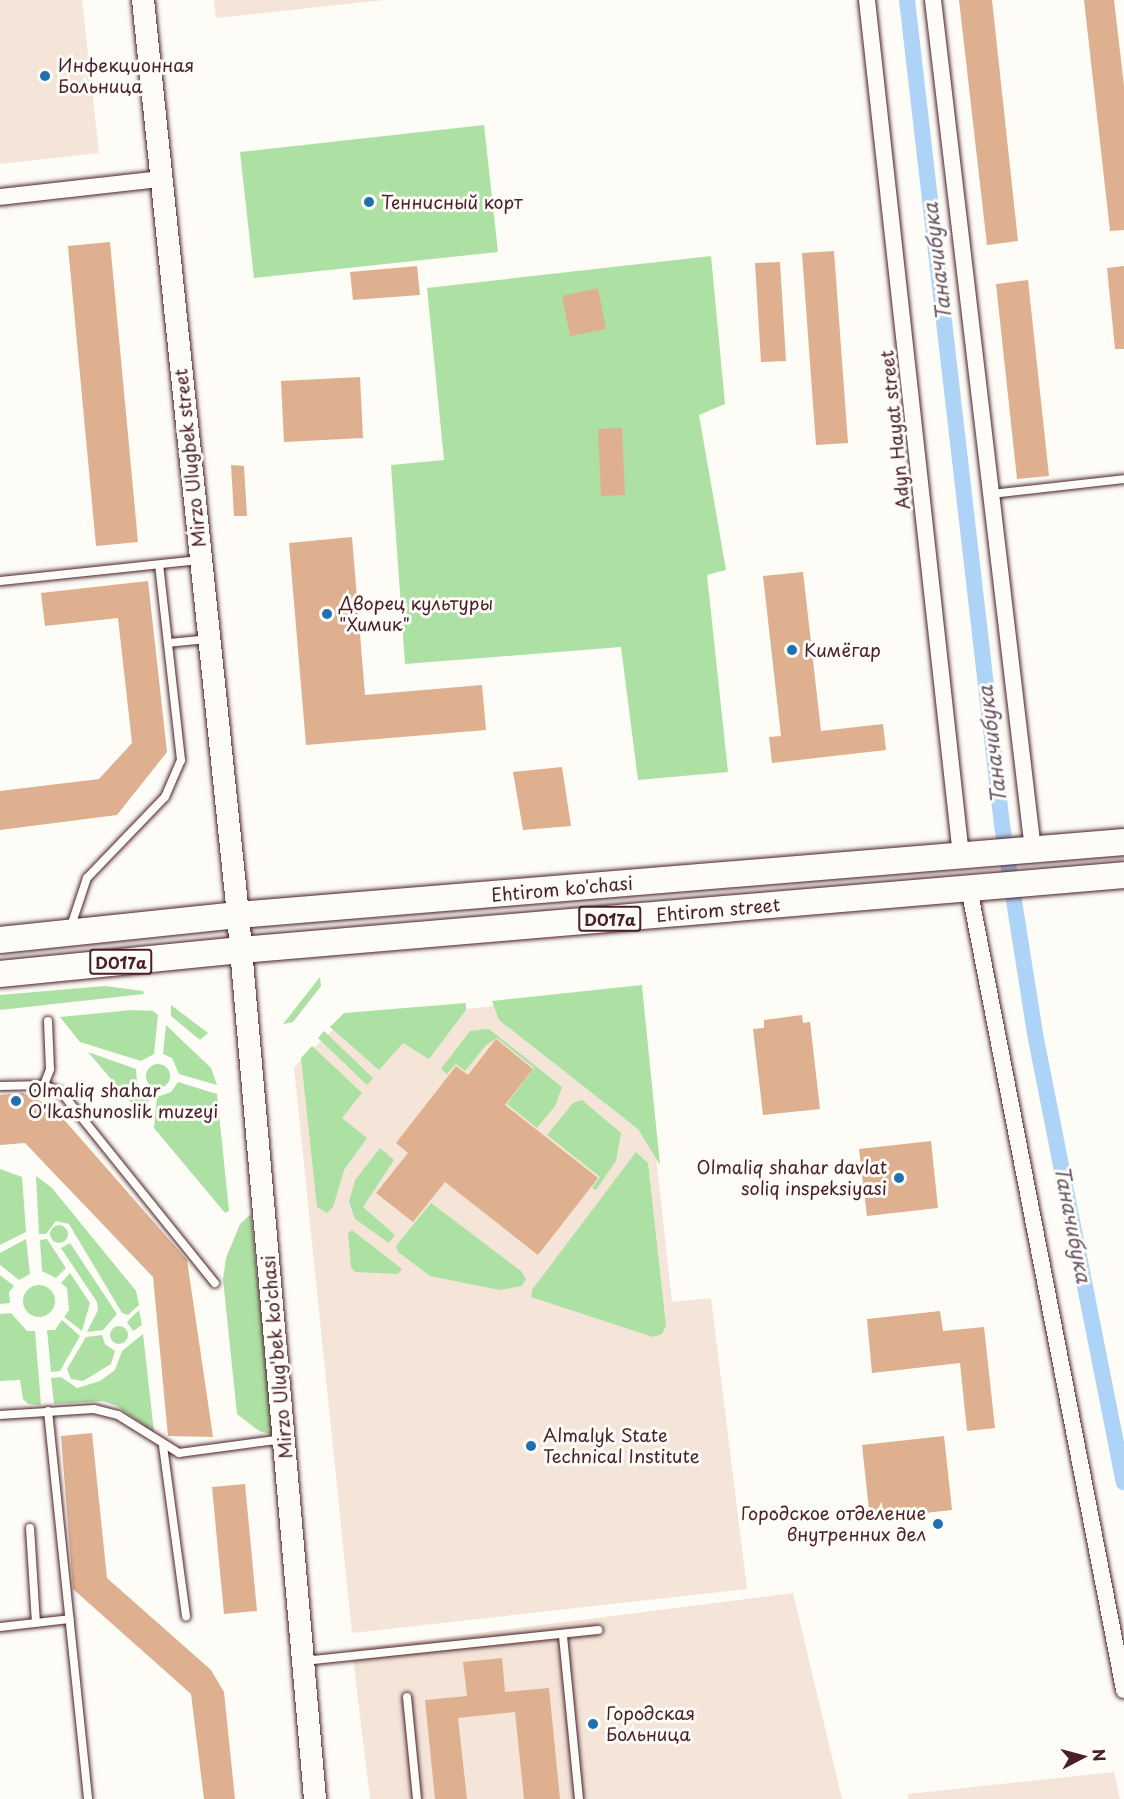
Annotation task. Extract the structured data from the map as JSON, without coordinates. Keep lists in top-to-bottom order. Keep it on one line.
{"streets":{"main road":["Mirzo Ulugbek street","Ehtirom ko'chasi","Ehtirom street","D017a","Mirzo Ulug'bek ko'chasi"],"street":["Adyn Hayat street"]},"crossings":[["Adyn Hayat street","Ehtirom ko'chasi"],["Mirzo Ulugbek street","Ehtirom ko'chasi"],["Mirzo Ulugbek street","Mirzo Ulug'bek ko'chasi"],["Ehtirom ko'chasi","Mirzo Ulug'bek ko'chasi"],["Ehtirom street","D017a"],["Ehtirom street","Mirzo Ulug'bek ko'chasi"],["D017a","Mirzo Ulug'bek ko'chasi"]],"water":["Таначибука"],"places":["Инфекционная Больница","Теннисный корт","Дворец культуры \"Химик\"","Кимёгар","Olmaliq shahar O'lkashunoslik muzeyi","Olmaliq shahar davlat soliq inspeksiyasi","Almalyk State Technical Institute","Городское отделение внутренних дел","Городская Больница"],"north":"right"}
